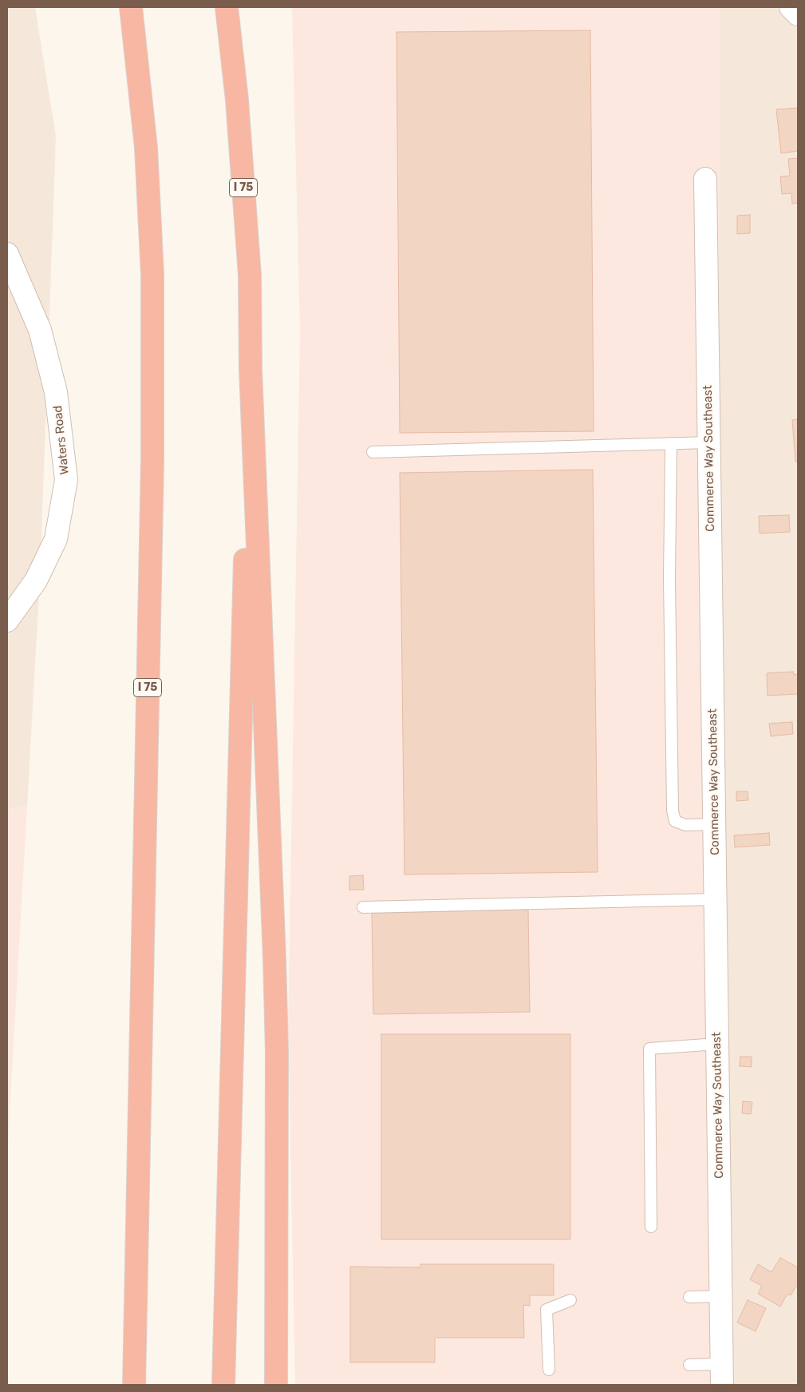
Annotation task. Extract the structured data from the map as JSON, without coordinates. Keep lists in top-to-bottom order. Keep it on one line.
{"streets":{"highway":["I 75"],"street":["Waters Road","Commerce Way Southeast"]}}
